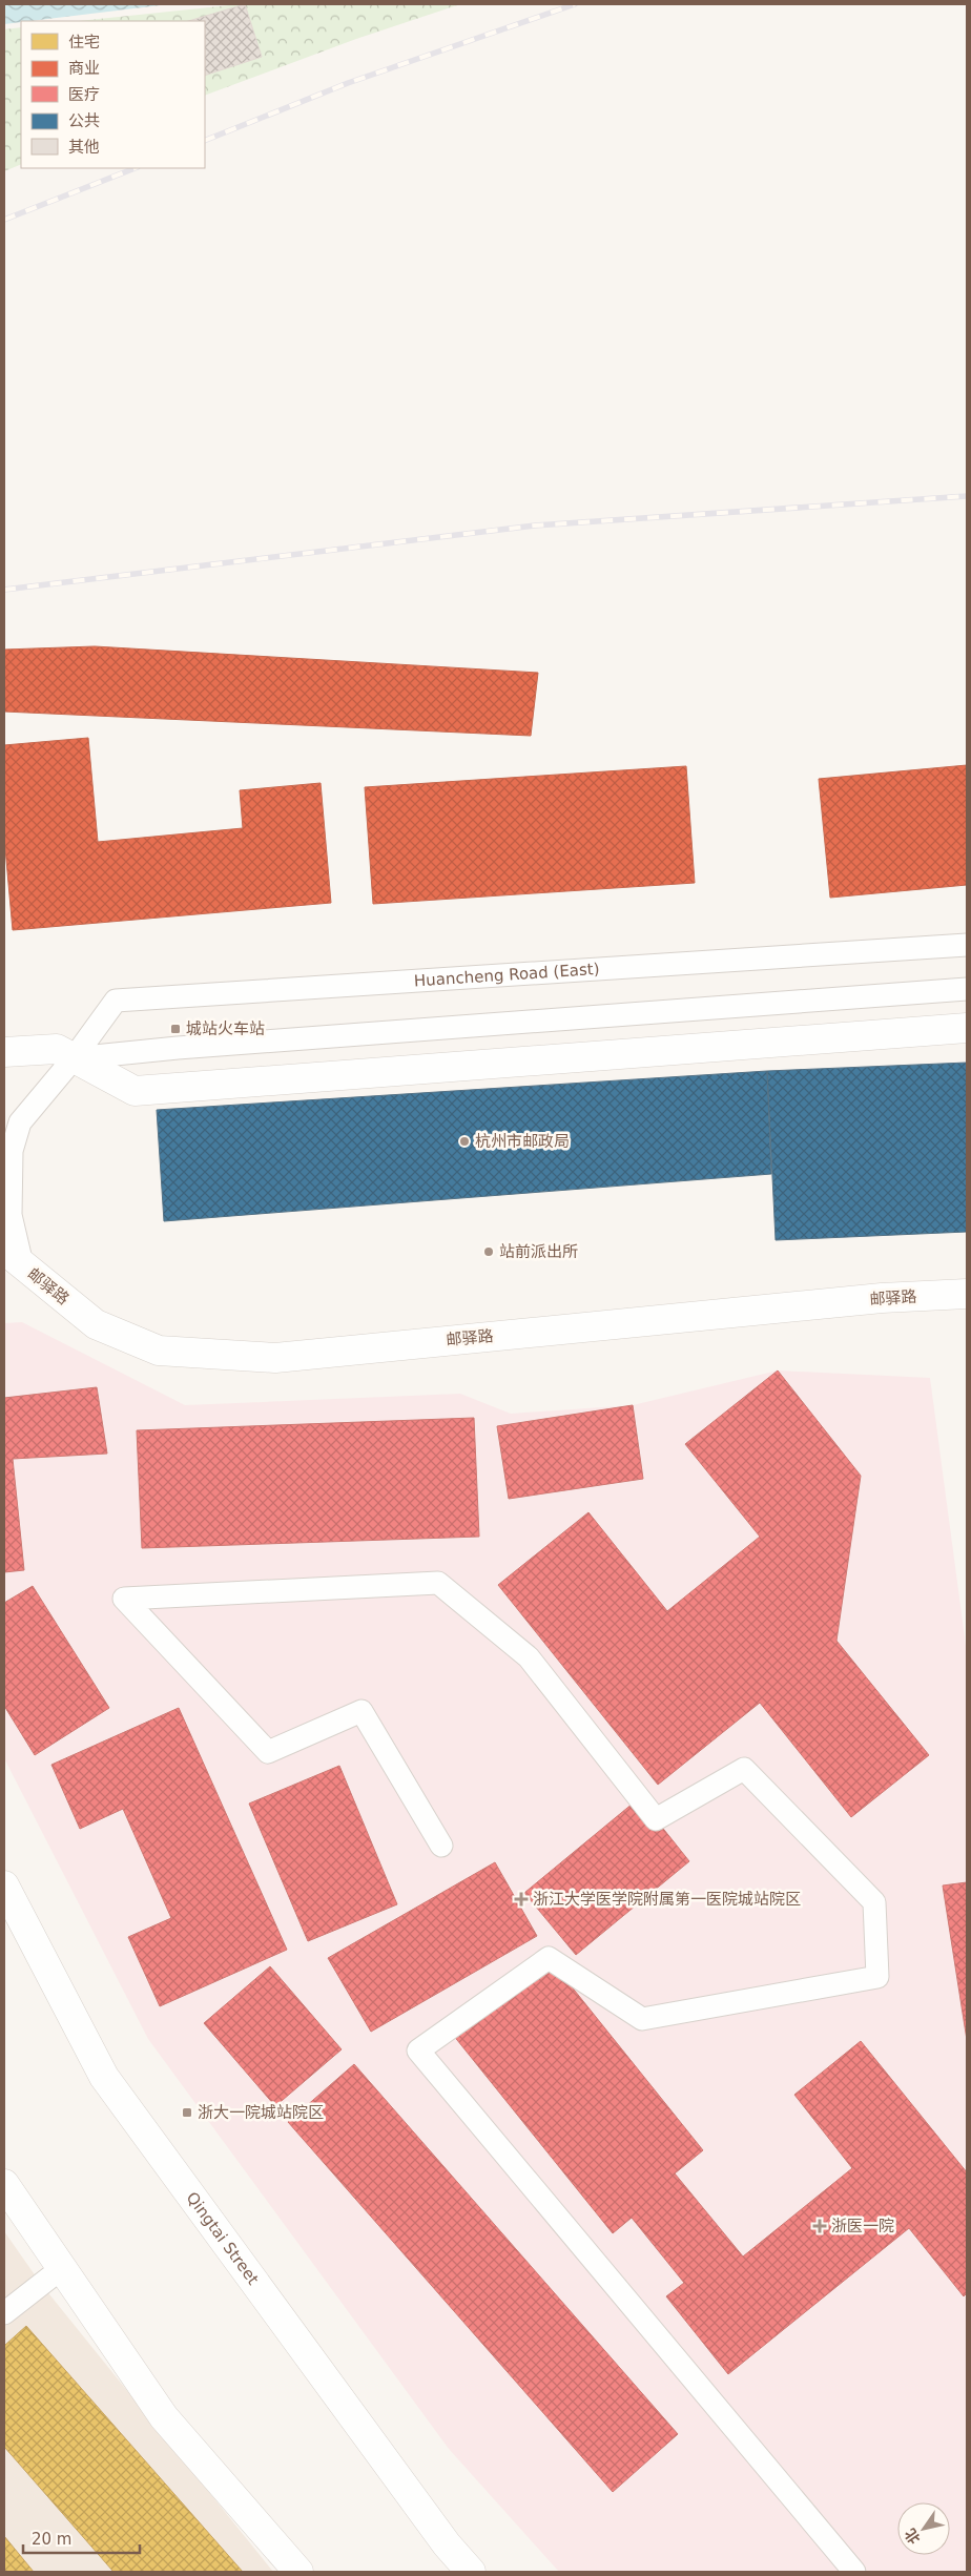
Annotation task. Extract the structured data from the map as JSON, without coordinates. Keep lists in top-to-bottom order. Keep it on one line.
{"streets":{"street":["邮驿路","Qingtai Street"],"lane":["Huancheng Road (East)"]},"places":{"transit":["城站火车站","浙大一院城站院区"],"other":["杭州市邮政局","站前派出所"],"health":["浙江大学医学院附属第一医院城站院区","浙医一院"]},"legend":["住宅","商业","医疗","公共","其他"],"scale_bar":"20 m","north":"bottom left"}
